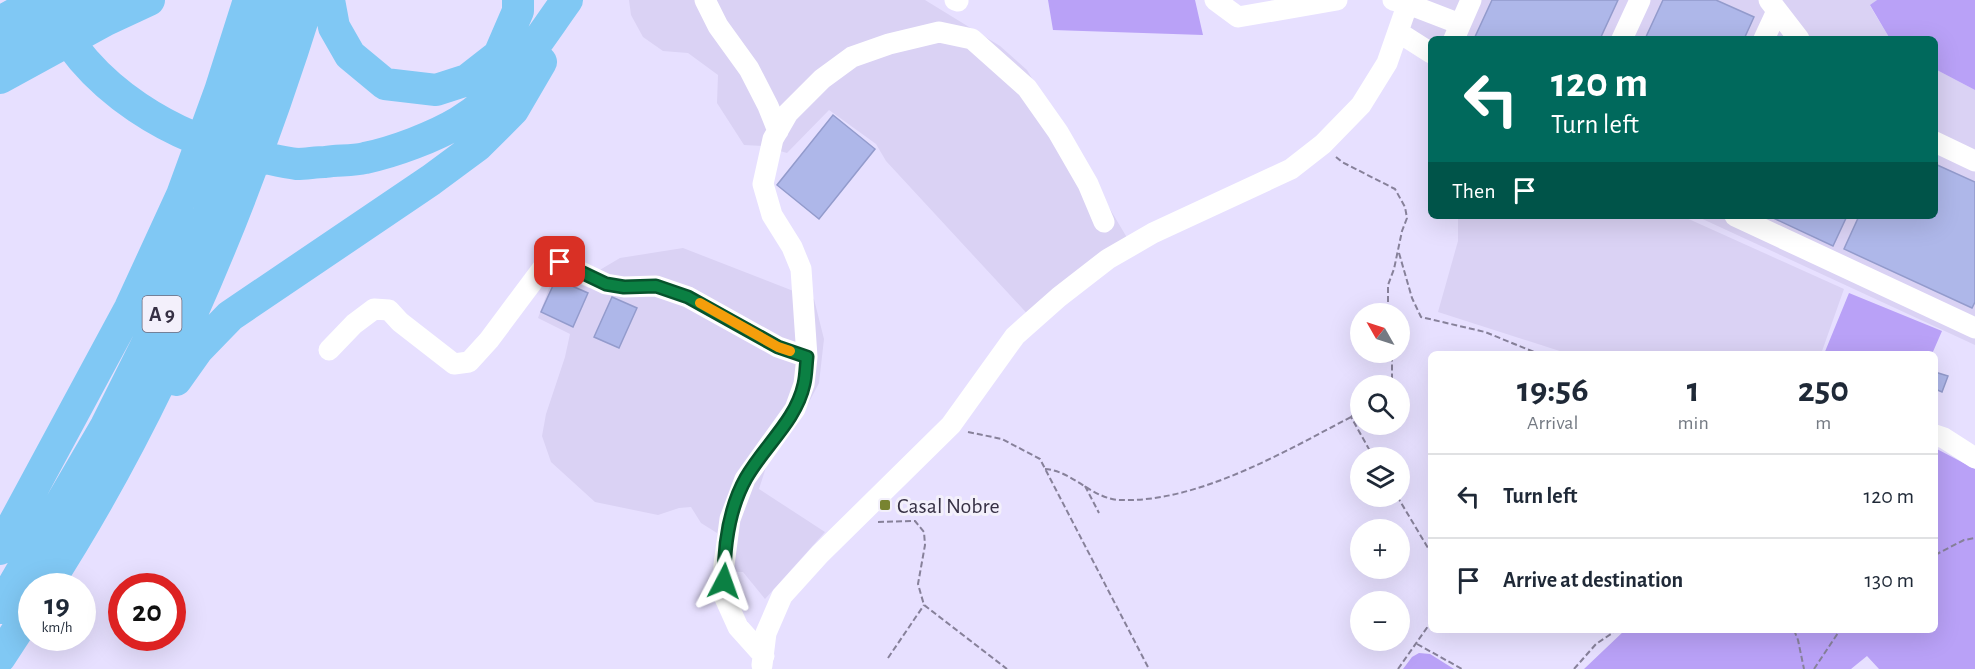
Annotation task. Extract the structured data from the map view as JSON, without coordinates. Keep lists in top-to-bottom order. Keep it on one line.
{"streets":{"highway":["A 9"]},"places":{"transit":["Casal Nobre"]},"north":"top left","page":{"turn":["120 m","Turn left"],"then":"Then","map_buttons":["+","−"],"eta":["19:56","Arrival","1","min","250","m"],"list":[{"name":"Turn left","value":"120 m"},{"name":"Arrive at destination","value":"130 m"}],"speed":"19 km/h","limit":"20"}}
